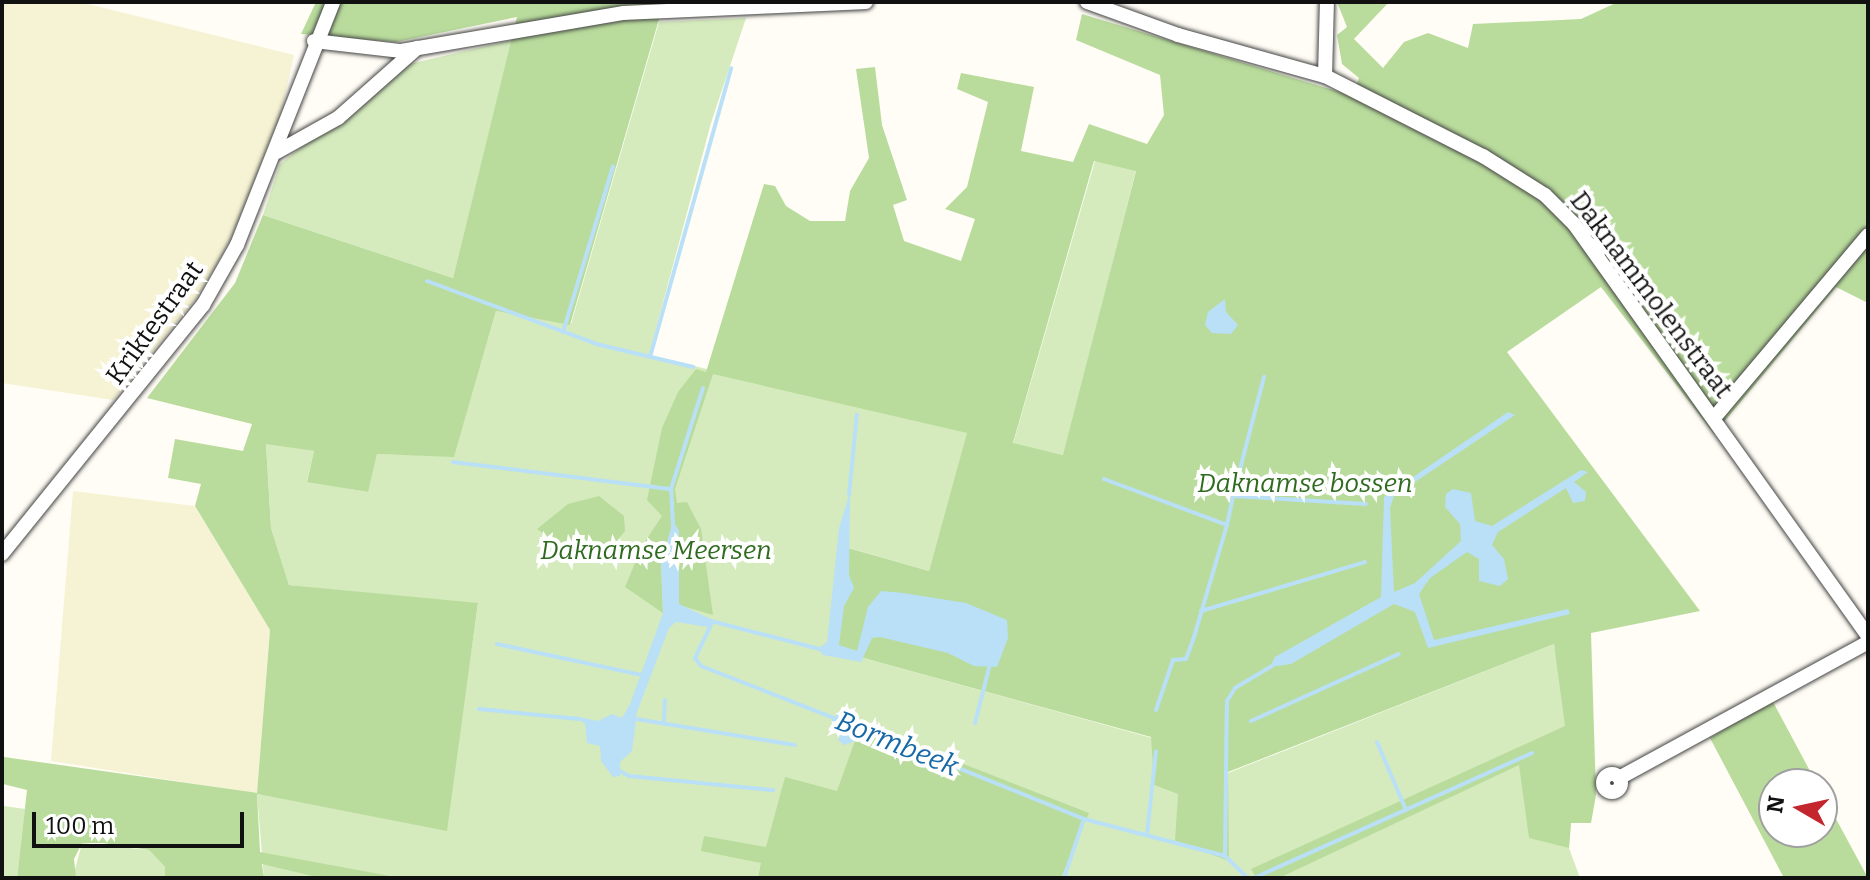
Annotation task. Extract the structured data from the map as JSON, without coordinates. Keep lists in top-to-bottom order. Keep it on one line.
{"streets":{"street":["Daknammolenstraat","Kriktestraat"]},"water":["Bormbeek"],"parks":["Daknamse bossen","Daknamse Meersen"],"scale_bar":"100 m","north":"left"}
